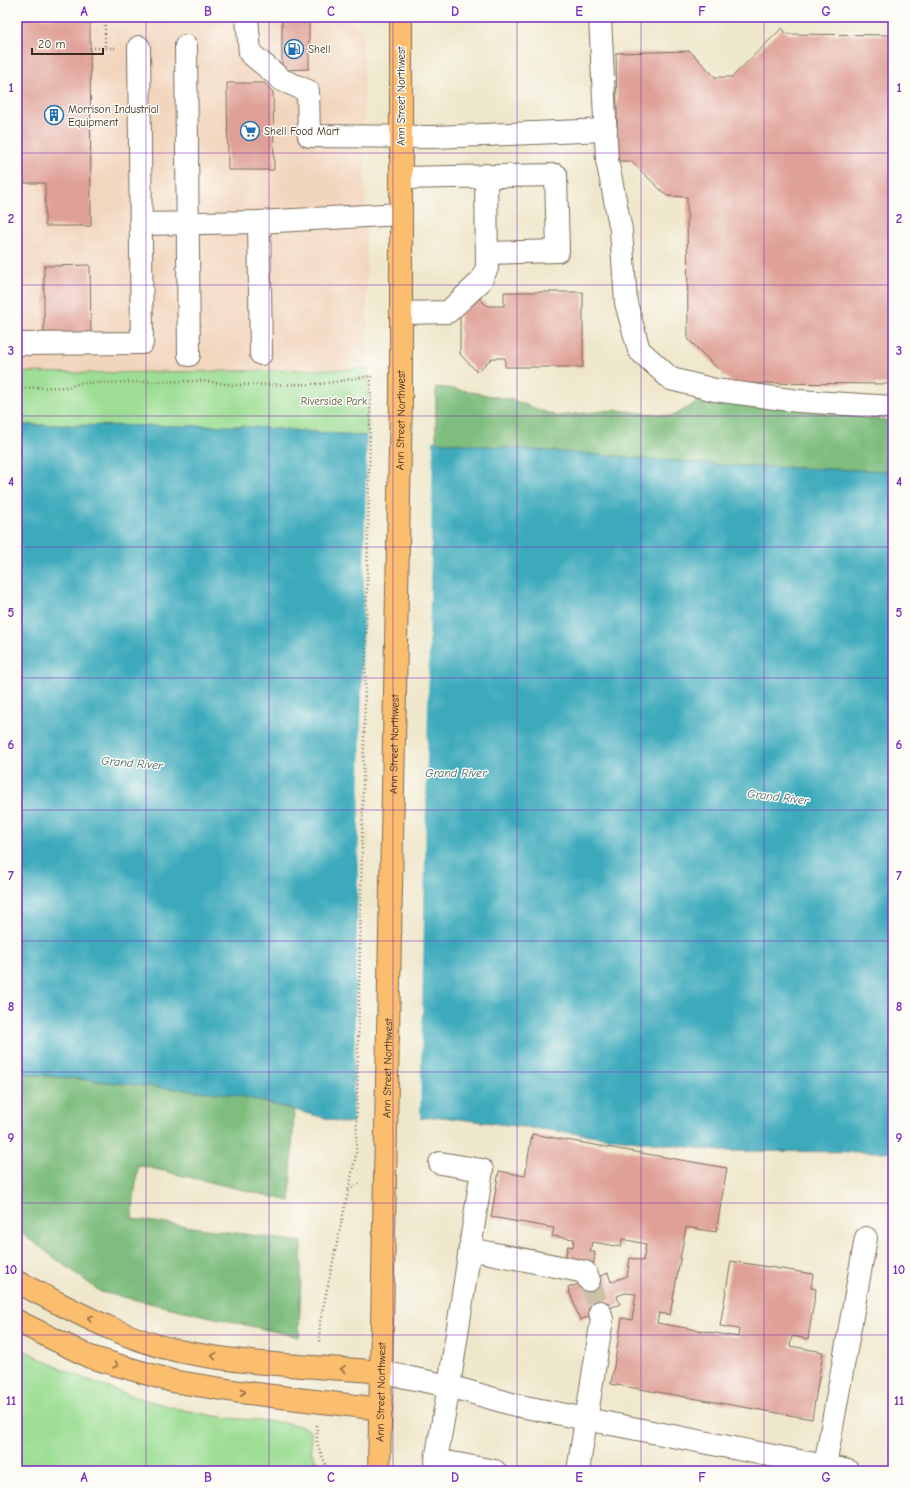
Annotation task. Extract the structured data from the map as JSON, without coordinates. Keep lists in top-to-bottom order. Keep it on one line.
{"streets":{"main road":["Ann Street Northwest"]},"water":["Grand River"],"parks":["Riverside Park"],"places":{"fuel station":["Shell"],"building":["Morrison Industrial Equipment"],"supermarket":["Shell Food Mart"]},"scale_bar":"20 m","grid":{"columns":["A","B","C","D","E","F","G"],"rows":["1","2","3","4","5","6","7","8","9","10","11"]}}
